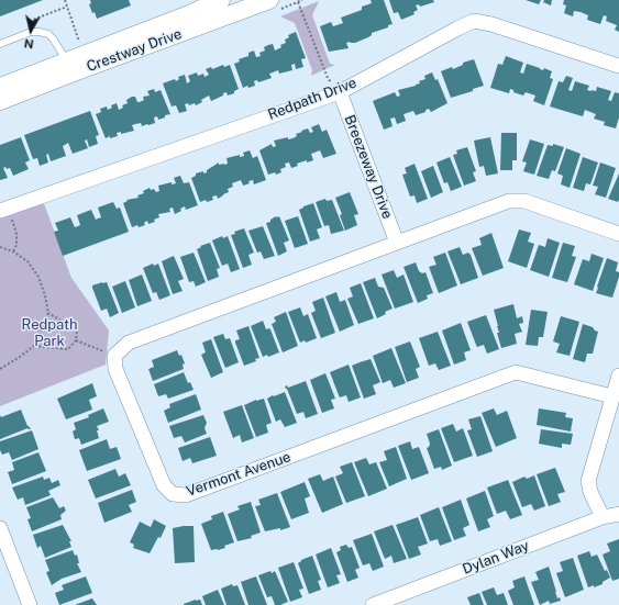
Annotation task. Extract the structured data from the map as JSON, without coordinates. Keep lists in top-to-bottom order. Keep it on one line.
{"streets":{"street":["Crestway Drive","Redpath Drive","Breezeway Drive","Vermont Avenue","Dylan Way"]},"crossings":[["Redpath Drive","Breezeway Drive"]],"parks":["Redpath Park"],"north":"bottom"}
